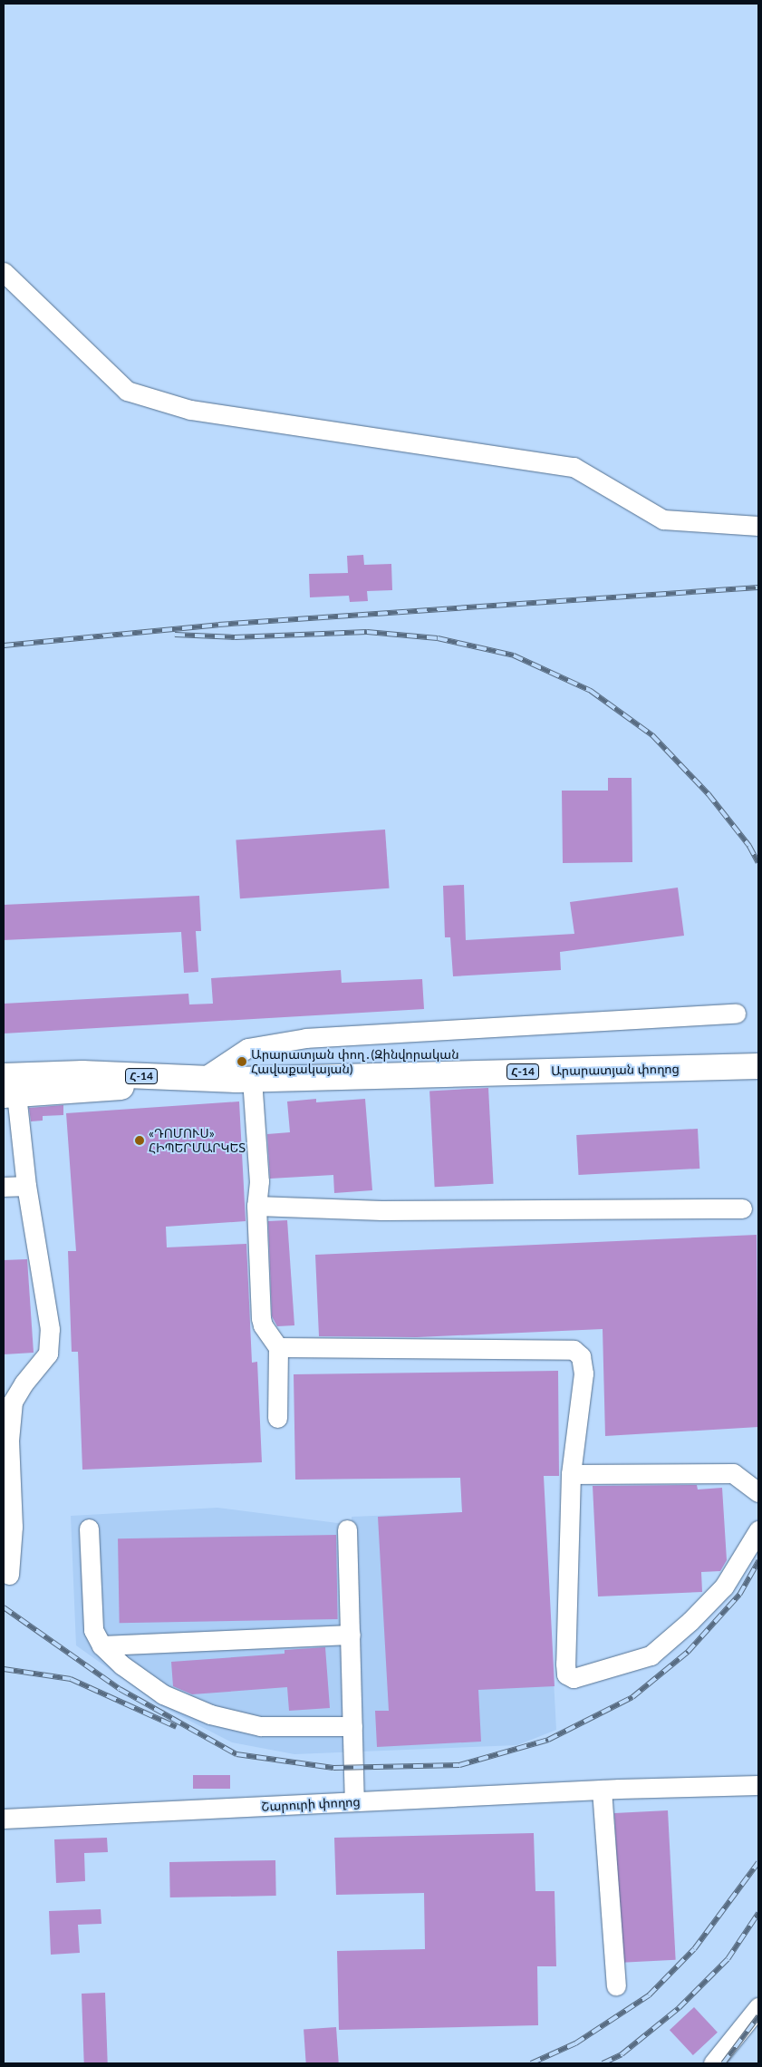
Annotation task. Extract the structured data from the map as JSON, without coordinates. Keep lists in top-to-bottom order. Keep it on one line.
{"streets":{"main road":["Արարատյան փողոց","Հ-14"],"street":["Շարուրի փողոց"]},"places":["Արարատյան փող․(Զինվորական Հավաքակայան)","«ԴՈՄՈՒՍ» ՀԻՊԵՐՄԱՐԿԵՏ"]}
